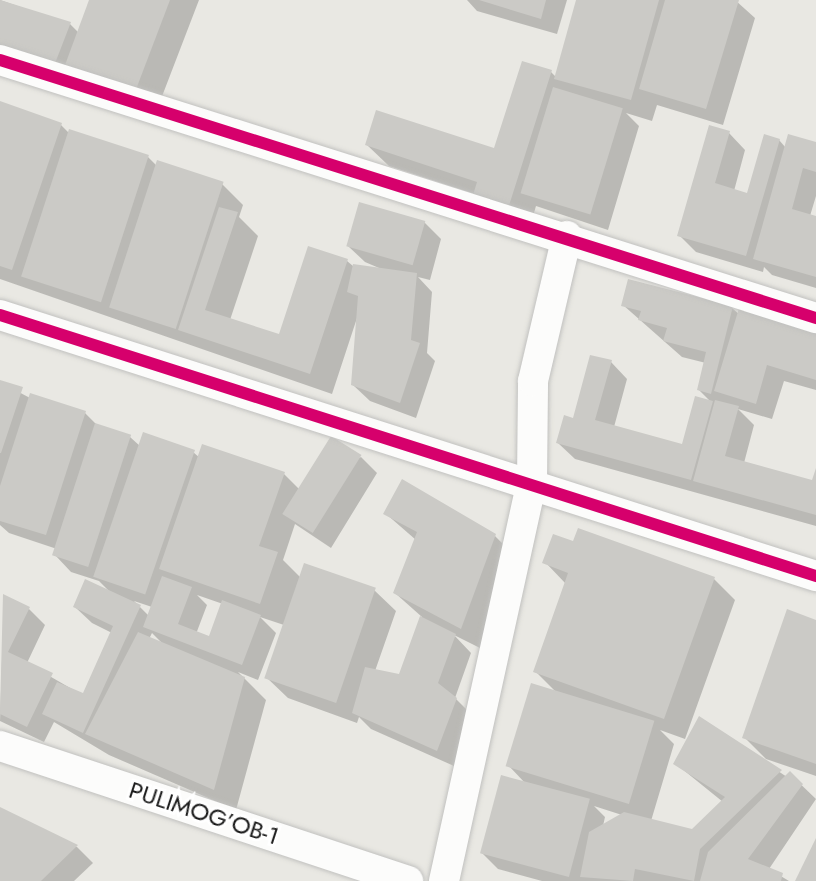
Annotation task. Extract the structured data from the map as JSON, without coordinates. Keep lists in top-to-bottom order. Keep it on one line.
{"streets":{"street":["PULIMOG’OB-1"]}}
